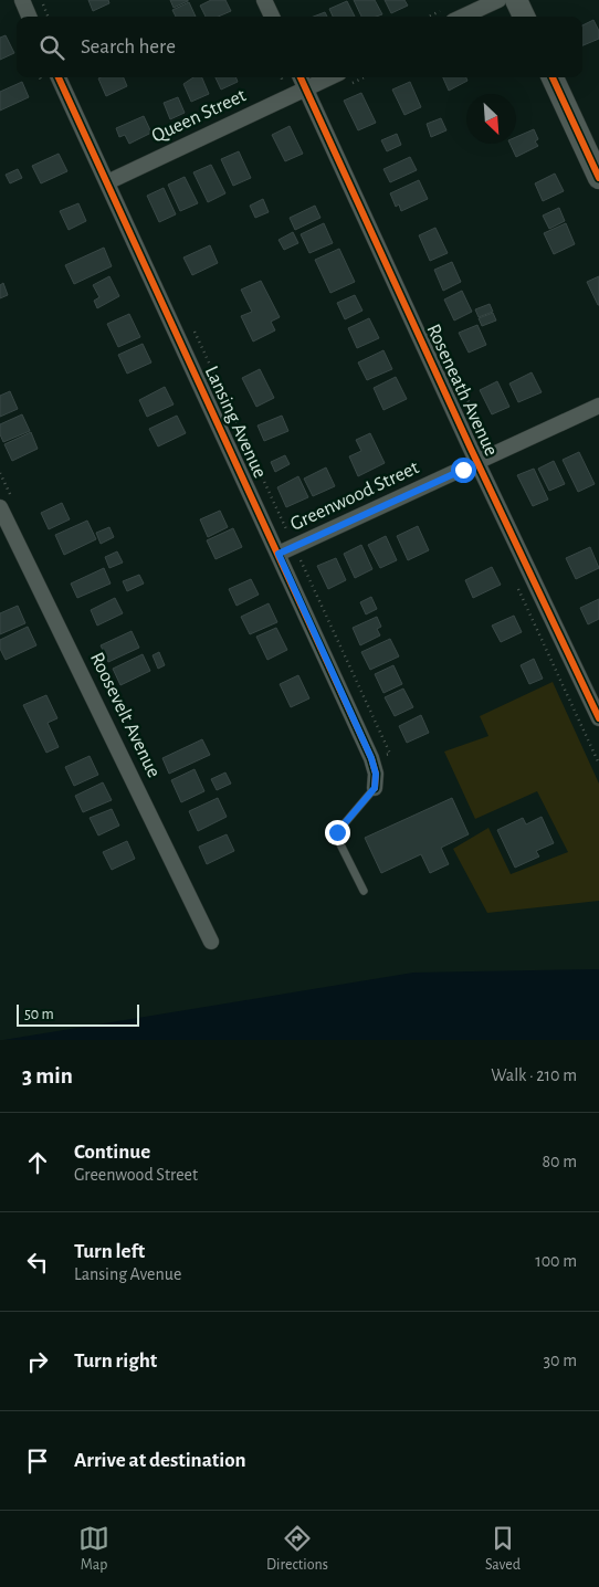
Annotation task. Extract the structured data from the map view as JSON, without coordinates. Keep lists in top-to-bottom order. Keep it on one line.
{"streets":{"street":["Queen Street","Roseneath Avenue","Lansing Avenue","Greenwood Street","Roosevelt Avenue"]},"crossings":[["Queen Street","Roseneath Avenue"],["Queen Street","Lansing Avenue"],["Roseneath Avenue","Greenwood Street"],["Lansing Avenue","Greenwood Street"]],"scale_bar":"50 m","north":"bottom right","page":{"search":"Search here","scale":"50 m","heading":["3 min","Walk · 210 m"],"list":[["Continue","Greenwood Street","80 m"],["Turn left","Lansing Avenue","100 m"],["Turn right","30 m"],"Arrive at destination"],"nav":["Map","Directions","Saved"]}}
